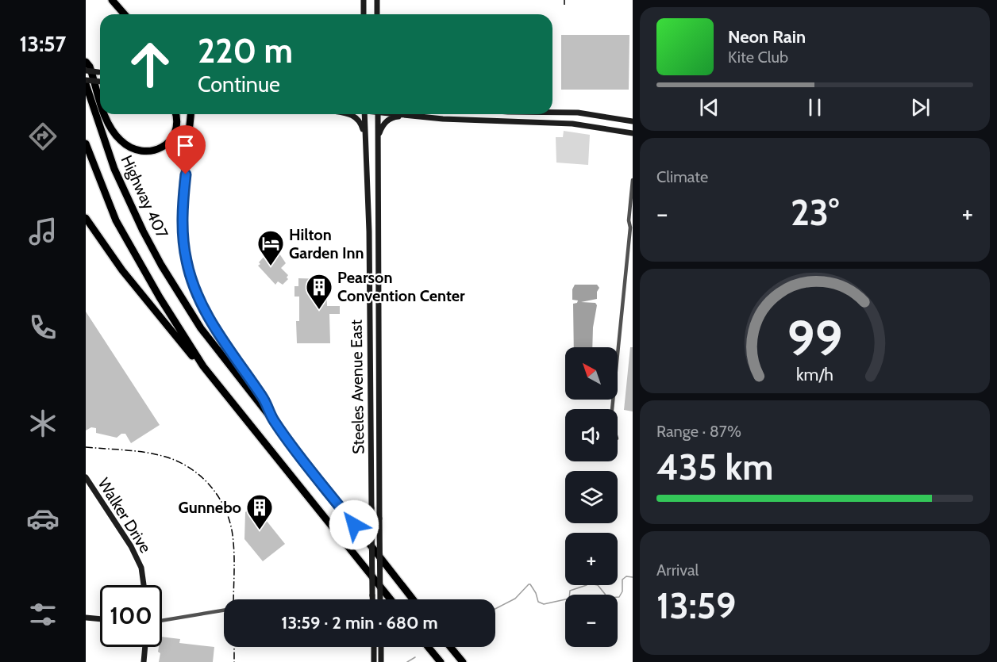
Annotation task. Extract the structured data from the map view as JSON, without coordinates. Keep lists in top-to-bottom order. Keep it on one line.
{"streets":{"highway":["Highway 407"],"main road":["Steeles Avenue East","Walker Drive"]},"places":{"hotel":["Hilton Garden Inn"],"building":["Pearson Convention Center","Gunnebo"]},"north":"top left","page":{"tabs":"13:57","turn":["220 m","Continue"],"song":["Neon Rain","Kite Club"],"tile":["Climate",["Range · 87%","435 km"],["Arrival","13:59"]],"heat":["−","23°","+"],"map_buttons":["+","−"],"limit":"100","trip":"13:59 · 2 min · 680 m","gauge":["99","km/h"]}}
